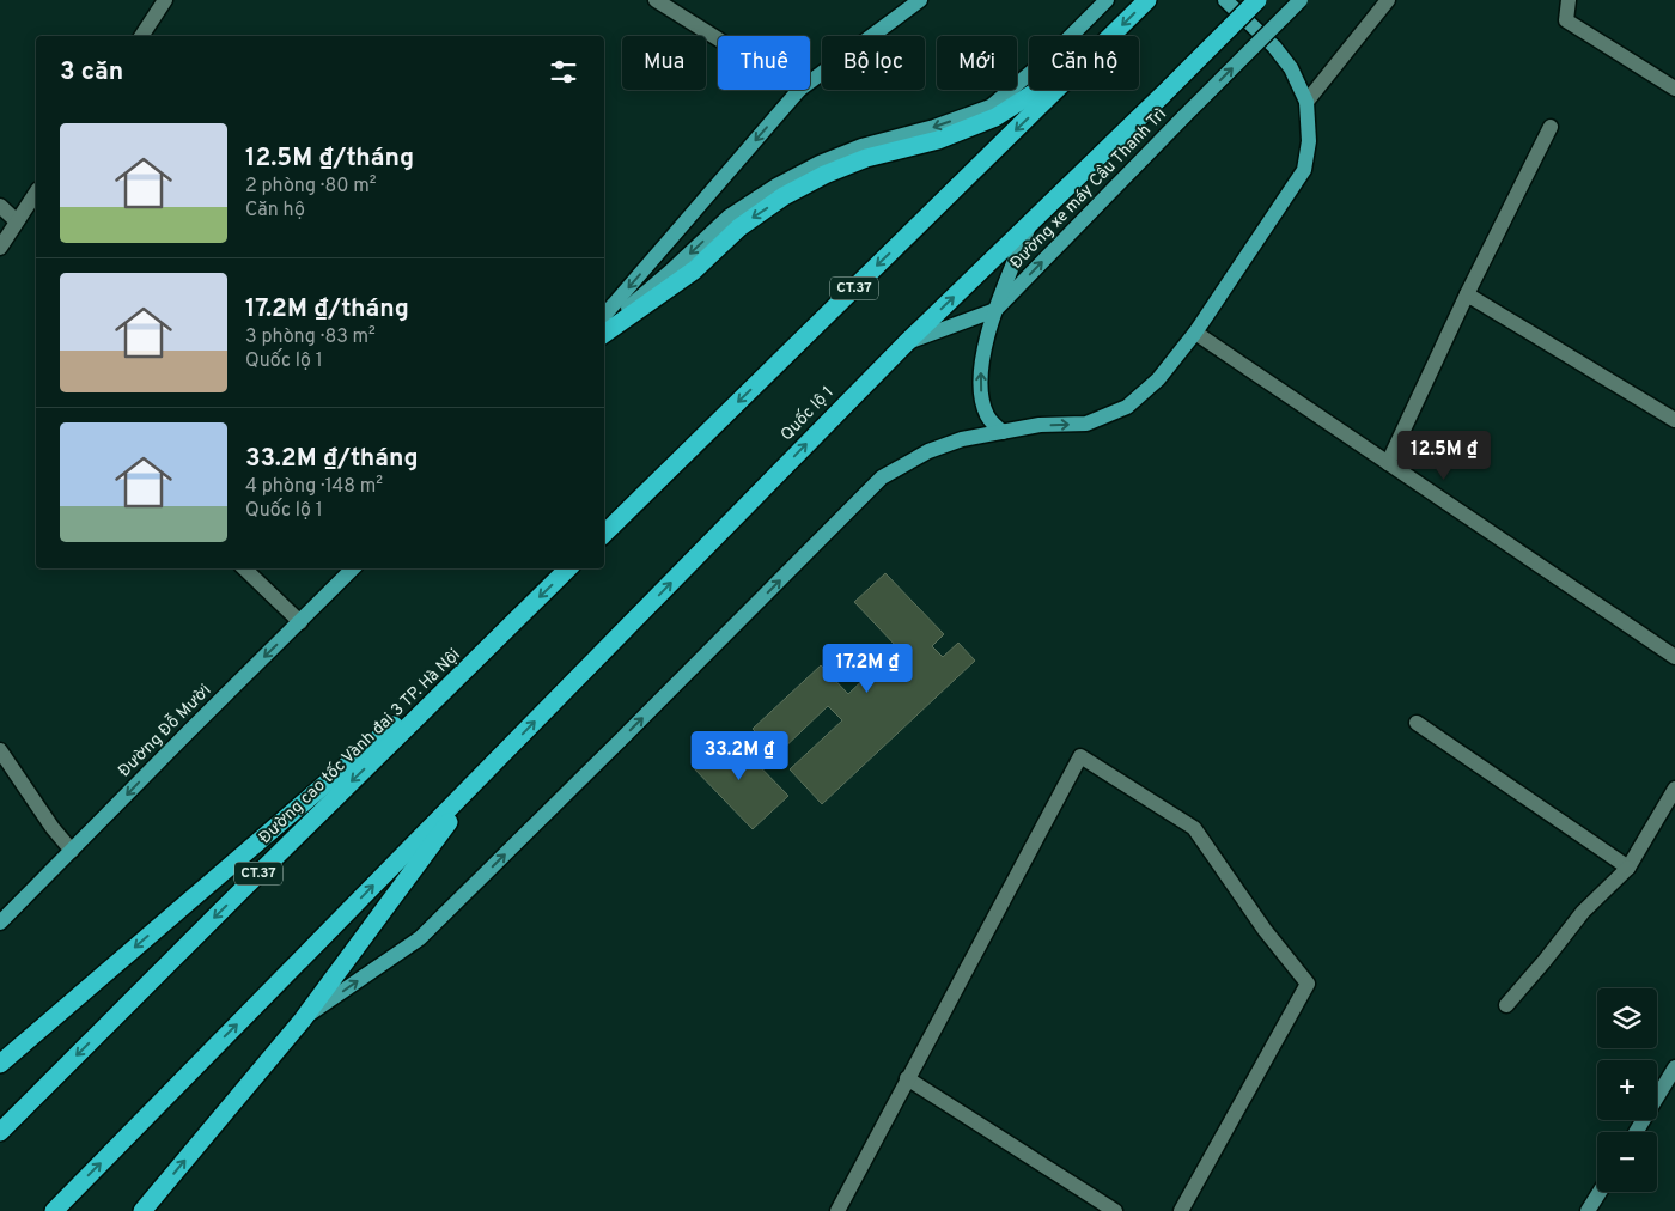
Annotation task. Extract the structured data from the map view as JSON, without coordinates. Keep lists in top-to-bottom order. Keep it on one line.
{"streets":{"highway":["CT.37","Quốc lộ 1","Đường cao tốc Vành đai 3 TP. Hà Nội"],"main road":["Đường xe máy Cầu Thanh Trì","Đường Đỗ Mười"]},"crossings":[["Đường xe máy Cầu Thanh Trì","Quốc lộ 1"],["CT.37","Đường cao tốc Vành đai 3 TP. Hà Nội"]],"one_way":["Đường Đỗ Mười"],"page":{"chip":["Mua","Thuê","Bộ lọc","Mới","Căn hộ"],"heading":"3 căn","list":[{"name":"12.5M ₫/tháng","note":"2 phòng · 80 m² · Căn hộ"},{"name":"17.2M ₫/tháng","note":"3 phòng · 83 m² · Quốc lộ 1"},{"name":"33.2M ₫/tháng","note":"4 phòng · 148 m² · Quốc lộ 1"}],"price":["12.5M ₫","17.2M ₫","33.2M ₫"],"map_buttons":["+","−"]}}
